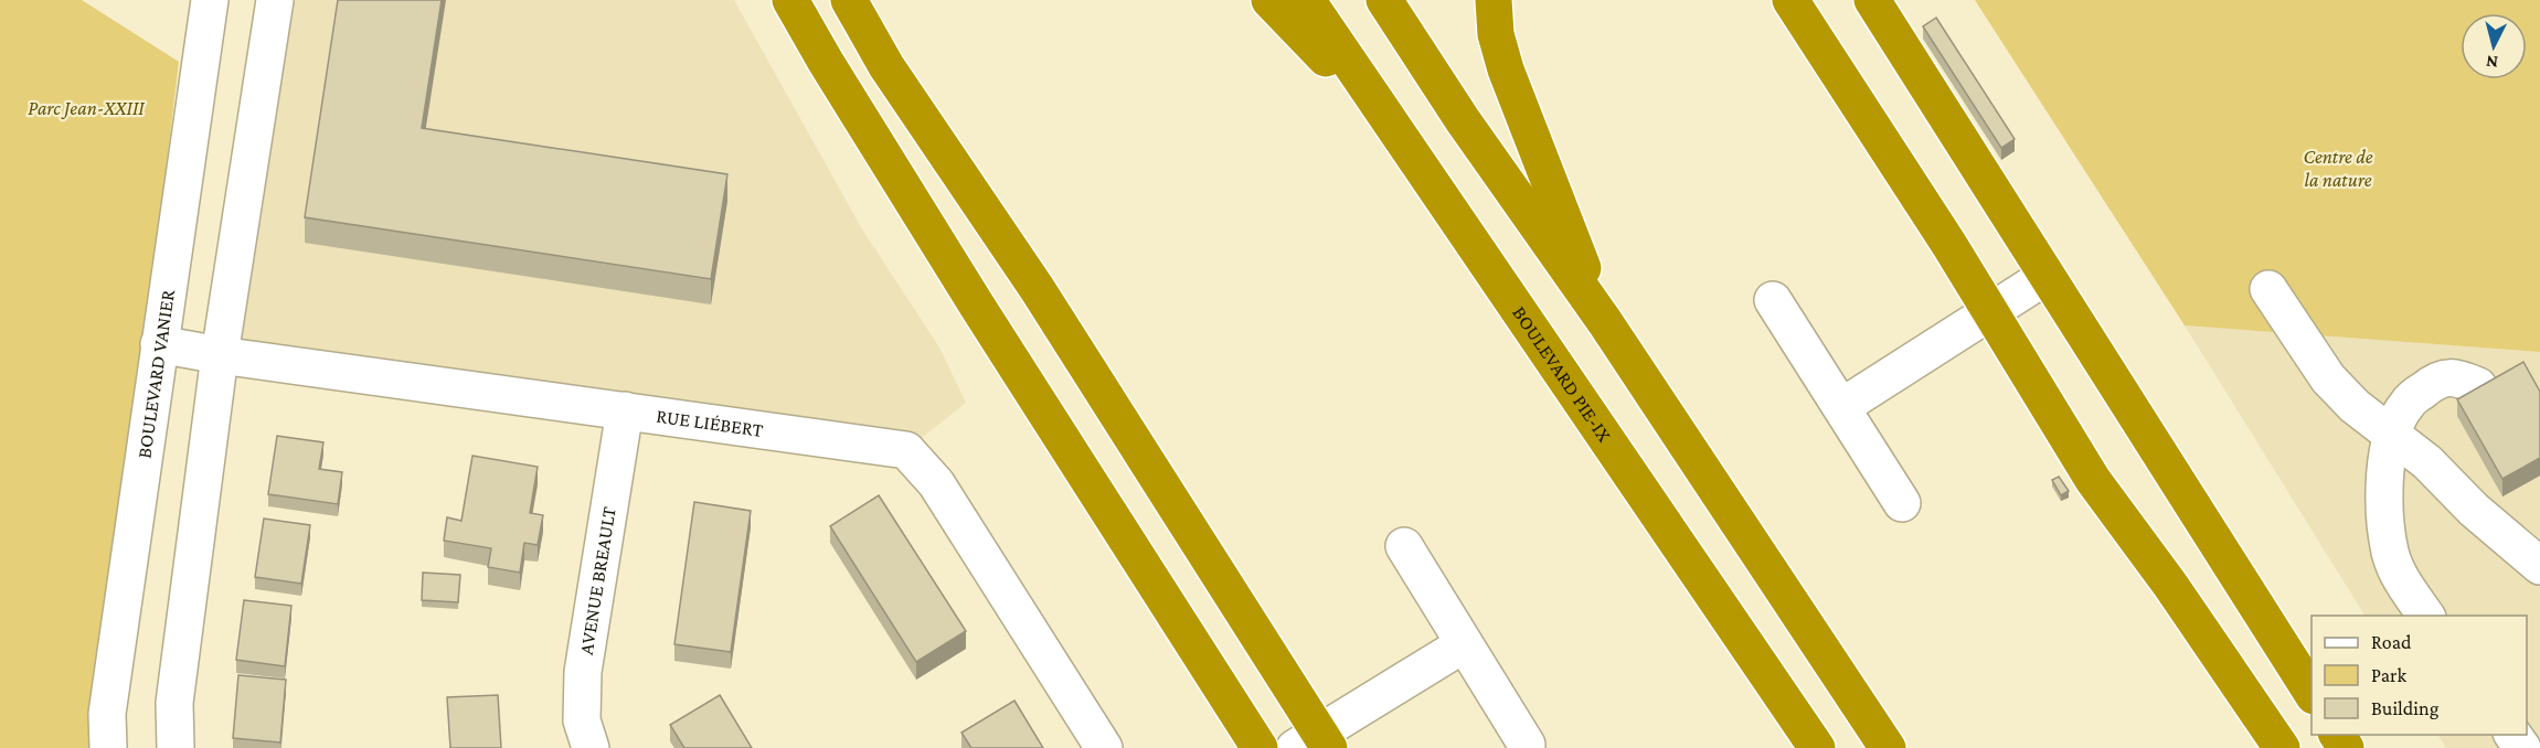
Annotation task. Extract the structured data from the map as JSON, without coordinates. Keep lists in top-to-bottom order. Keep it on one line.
{"streets":{"highway":["BOULEVARD PIE-IX"],"street":["BOULEVARD VANIER","RUE LIÉBERT","AVENUE BREAULT"]},"crossings":[["BOULEVARD VANIER","RUE LIÉBERT"],["RUE LIÉBERT","AVENUE BREAULT"]],"parks":["Parc Jean-XXIII","Centre de la nature"],"legend":["Road","Park","Building"],"north":"bottom"}
